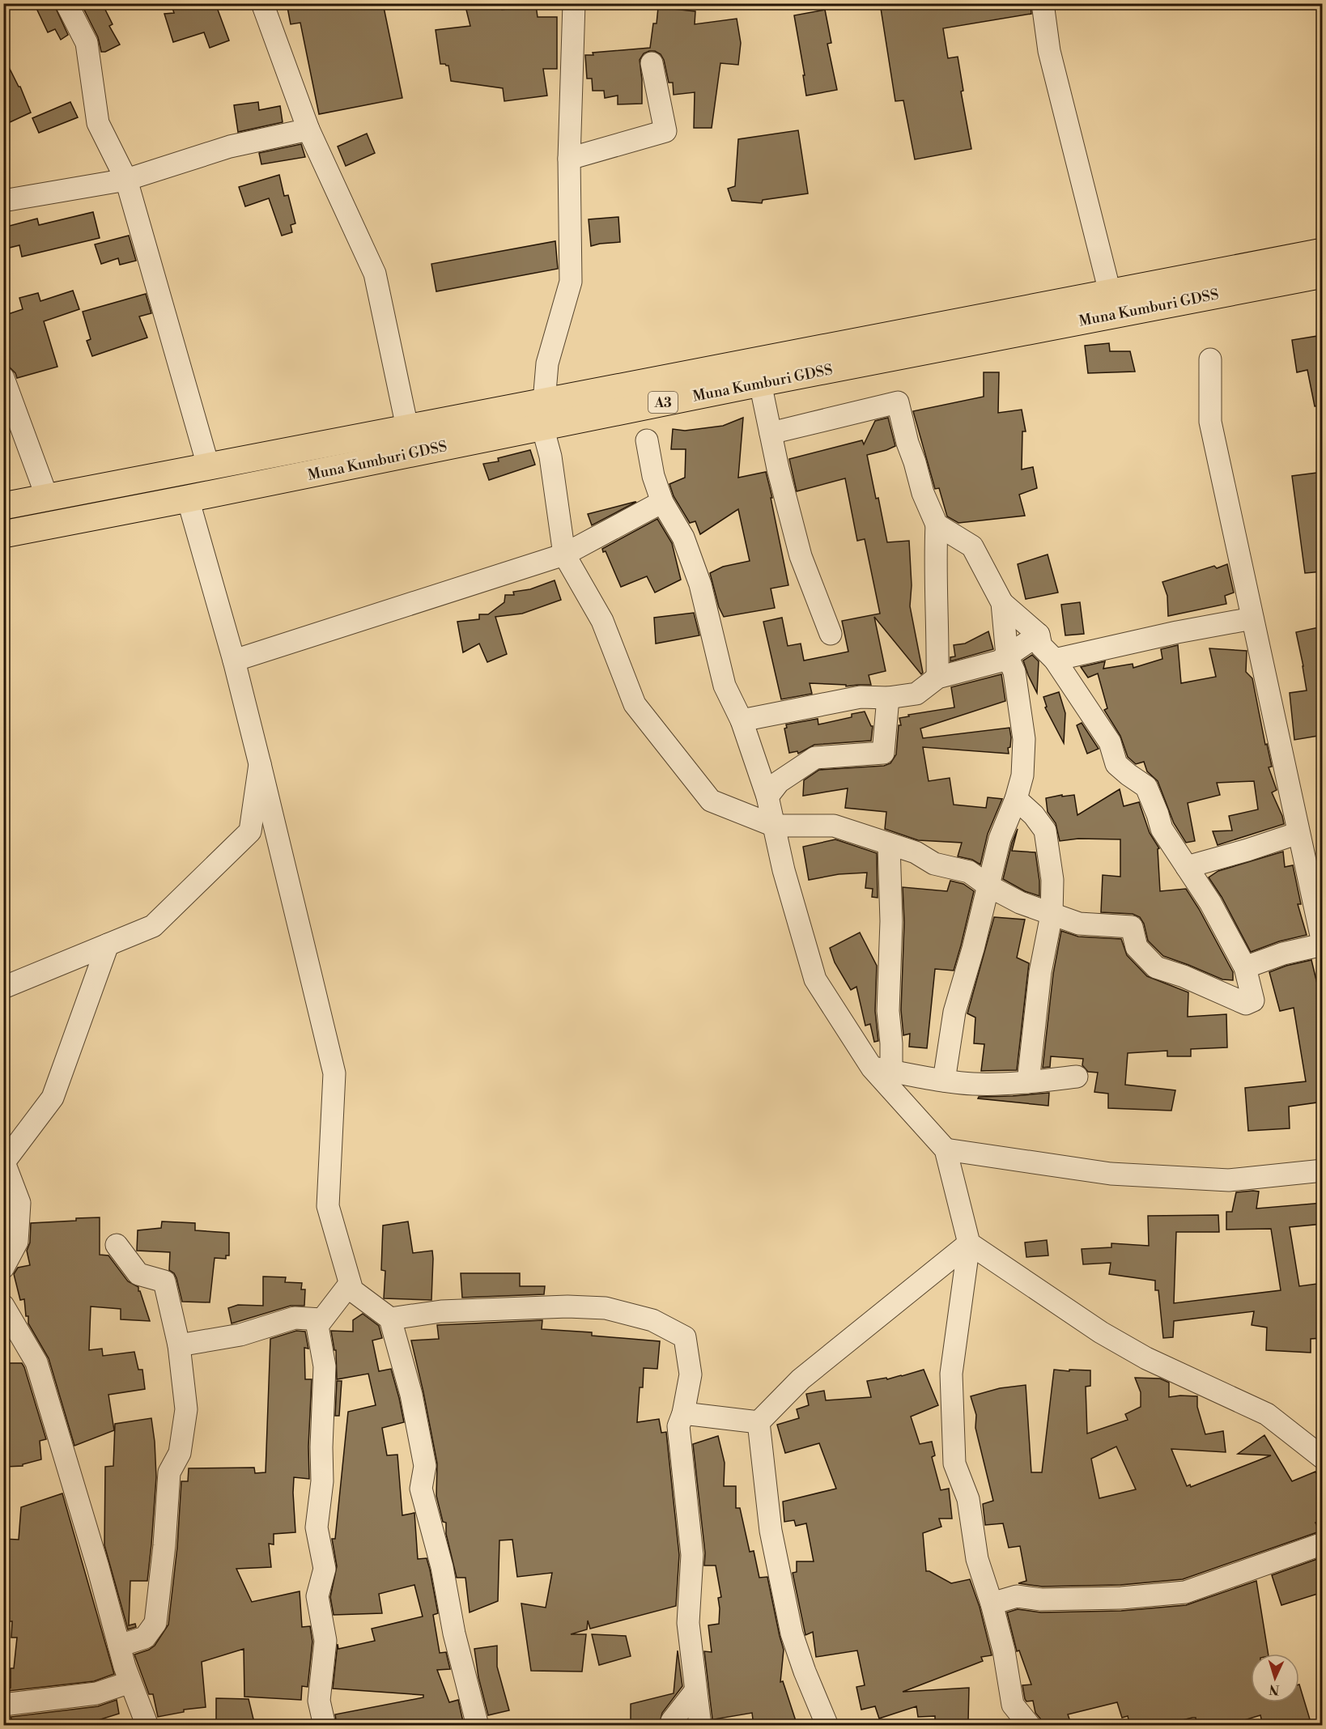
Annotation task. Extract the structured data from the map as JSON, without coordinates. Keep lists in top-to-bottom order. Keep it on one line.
{"streets":{"highway":["Muna Kumburi GDSS","A3"]},"north":"bottom"}
